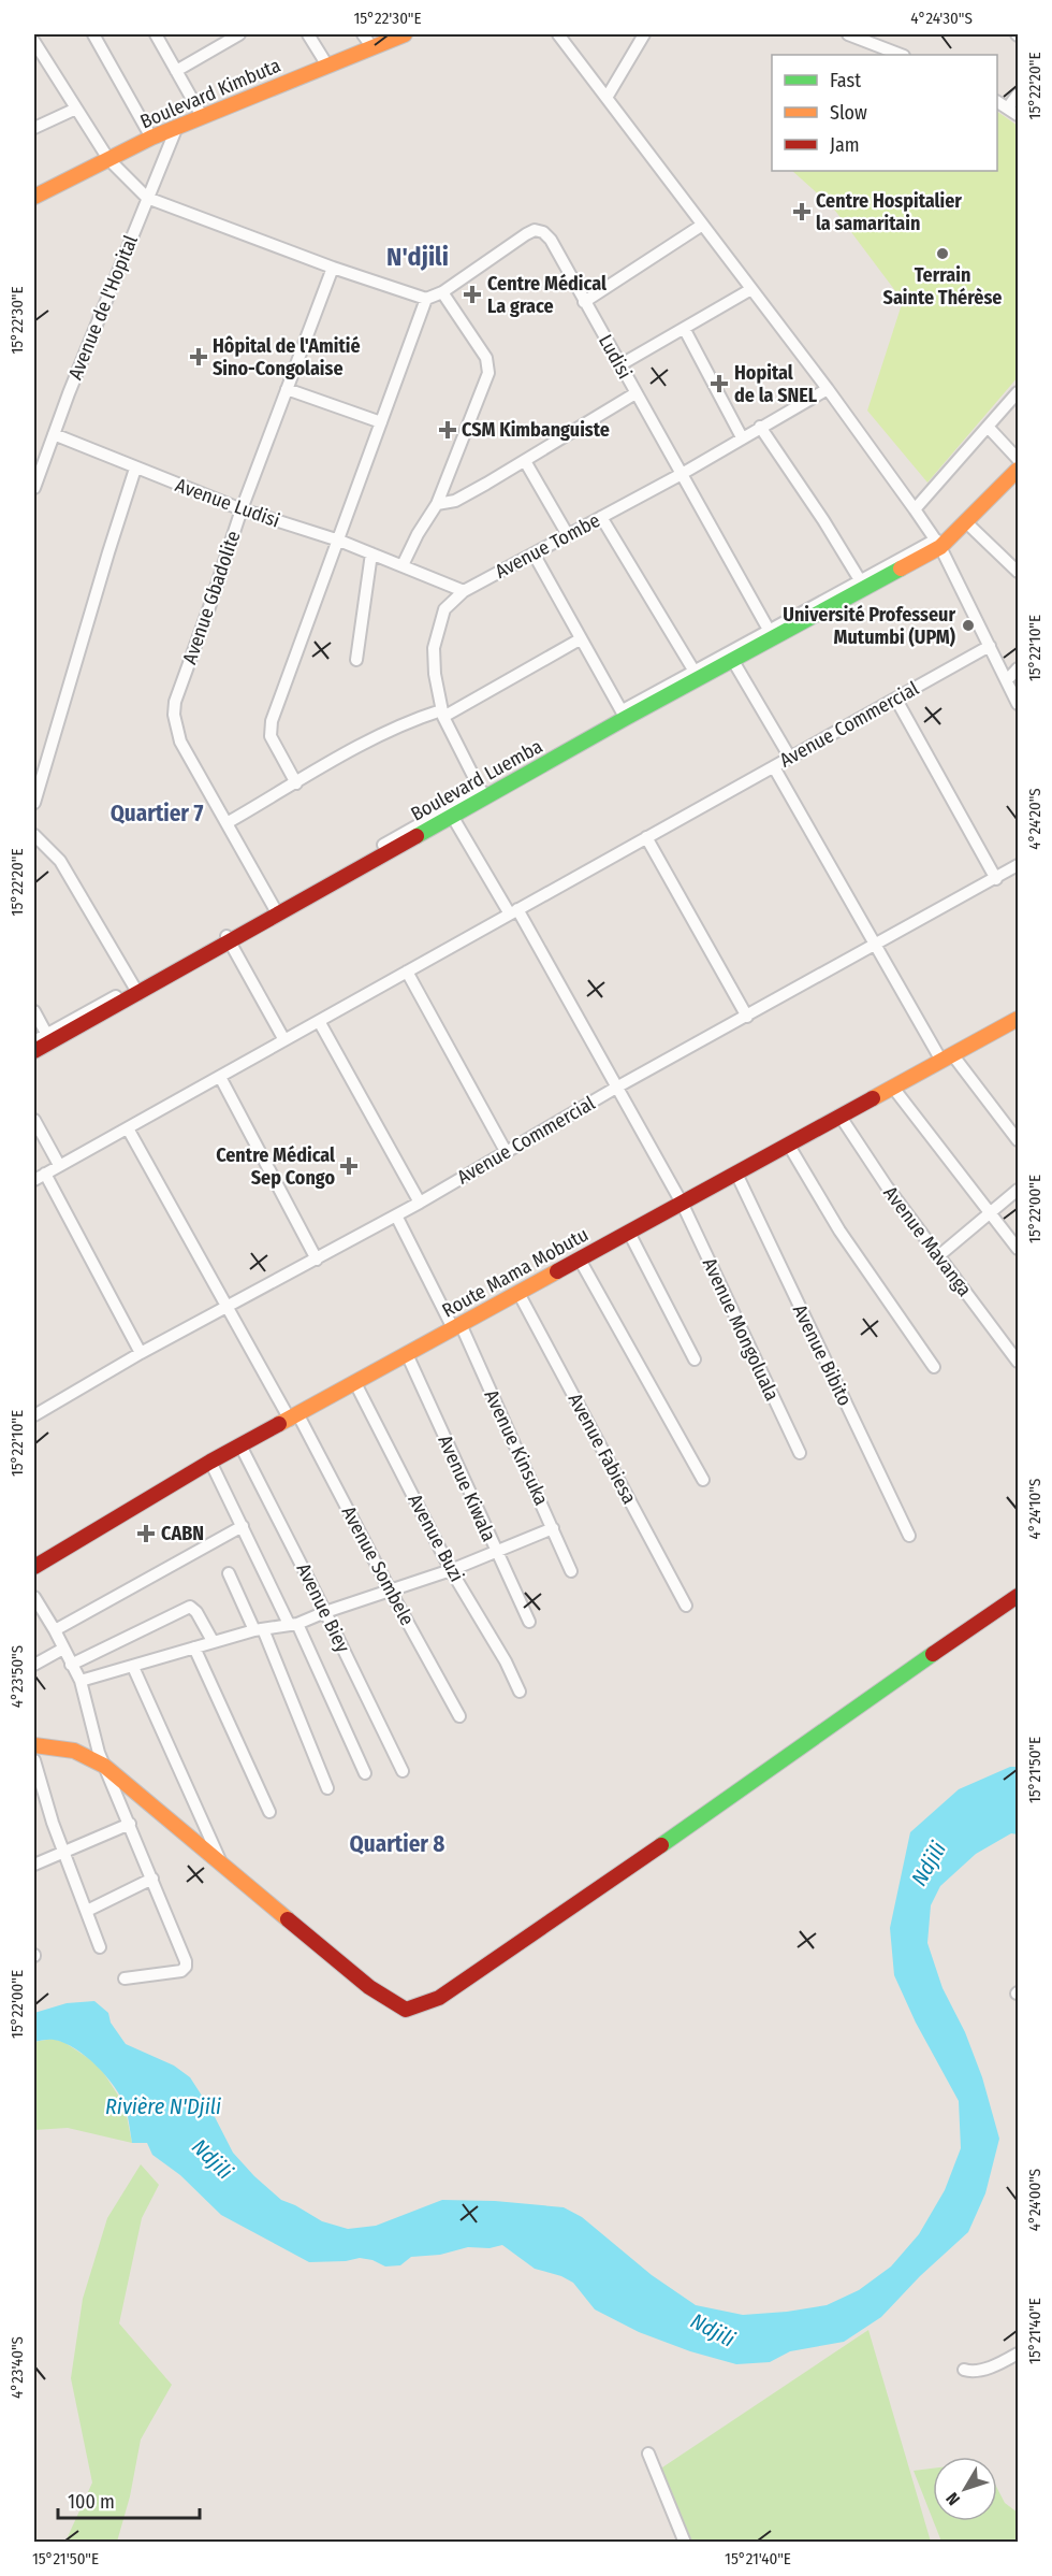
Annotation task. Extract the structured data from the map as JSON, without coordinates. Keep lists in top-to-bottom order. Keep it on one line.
{"streets":{"street":["Boulevard Kimbuta","Avenue de l'Hopital","Ludisi","Avenue Ludisi","Avenue Tombe","Avenue Gbadolite","Avenue Commercial","Boulevard Luemba","Avenue Mavanga","Route Mama Mobutu","Avenue Mongoluala","Avenue Bibito","Avenue Kinsuka","Avenue Fabiesa","Avenue Kiwala","Avenue Buzi","Avenue Sombele","Avenue Biey"]},"crossings":[["Boulevard Kimbuta","Avenue de l'Hopital"],["Avenue de l'Hopital","Avenue Ludisi"],["Ludisi","Avenue Tombe"],["Ludisi","Boulevard Luemba"],["Avenue Ludisi","Avenue Tombe"],["Avenue Ludisi","Avenue Gbadolite"],["Avenue Tombe","Boulevard Luemba"],["Avenue Gbadolite","Boulevard Luemba"],["Avenue Commercial","Avenue Mongoluala"],["Avenue Commercial","Avenue Kinsuka"],["Avenue Commercial","Avenue Sombele"],["Boulevard Luemba","Avenue Mongoluala"],["Avenue Mavanga","Route Mama Mobutu"],["Route Mama Mobutu","Avenue Mongoluala"],["Route Mama Mobutu","Avenue Bibito"],["Route Mama Mobutu","Avenue Kinsuka"],["Route Mama Mobutu","Avenue Fabiesa"],["Route Mama Mobutu","Avenue Kiwala"],["Route Mama Mobutu","Avenue Buzi"],["Route Mama Mobutu","Avenue Sombele"],["Route Mama Mobutu","Avenue Biey"]],"districts":["N'djili","Quartier 7","Quartier 8"],"water":["Ndjili","Rivière N'Djili"],"places":{"health":["Centre Hospitalier la samaritain","Centre Médical La grace","Hôpital de l'Amitié Sino-Congolaise","Hopital de la SNEL","CSM Kimbanguiste","Centre Médical Sep Congo","CABN"],"other":["Terrain Sainte Thérèse","Université Professeur Mutumbi (UPM)"]},"legend":["Fast","Slow","Jam"],"scale_bar":"100 m","north":"bottom left","coordinates":["15°22'30\"E","4°24'30\"S","15°22'20\"E","15°22'10\"E","4°24'20\"S","15°22'00\"E","4°24'10\"S","4°23'50\"S","15°21'50\"E","4°24'00\"S","15°21'40\"E","4°23'40\"S"]}
